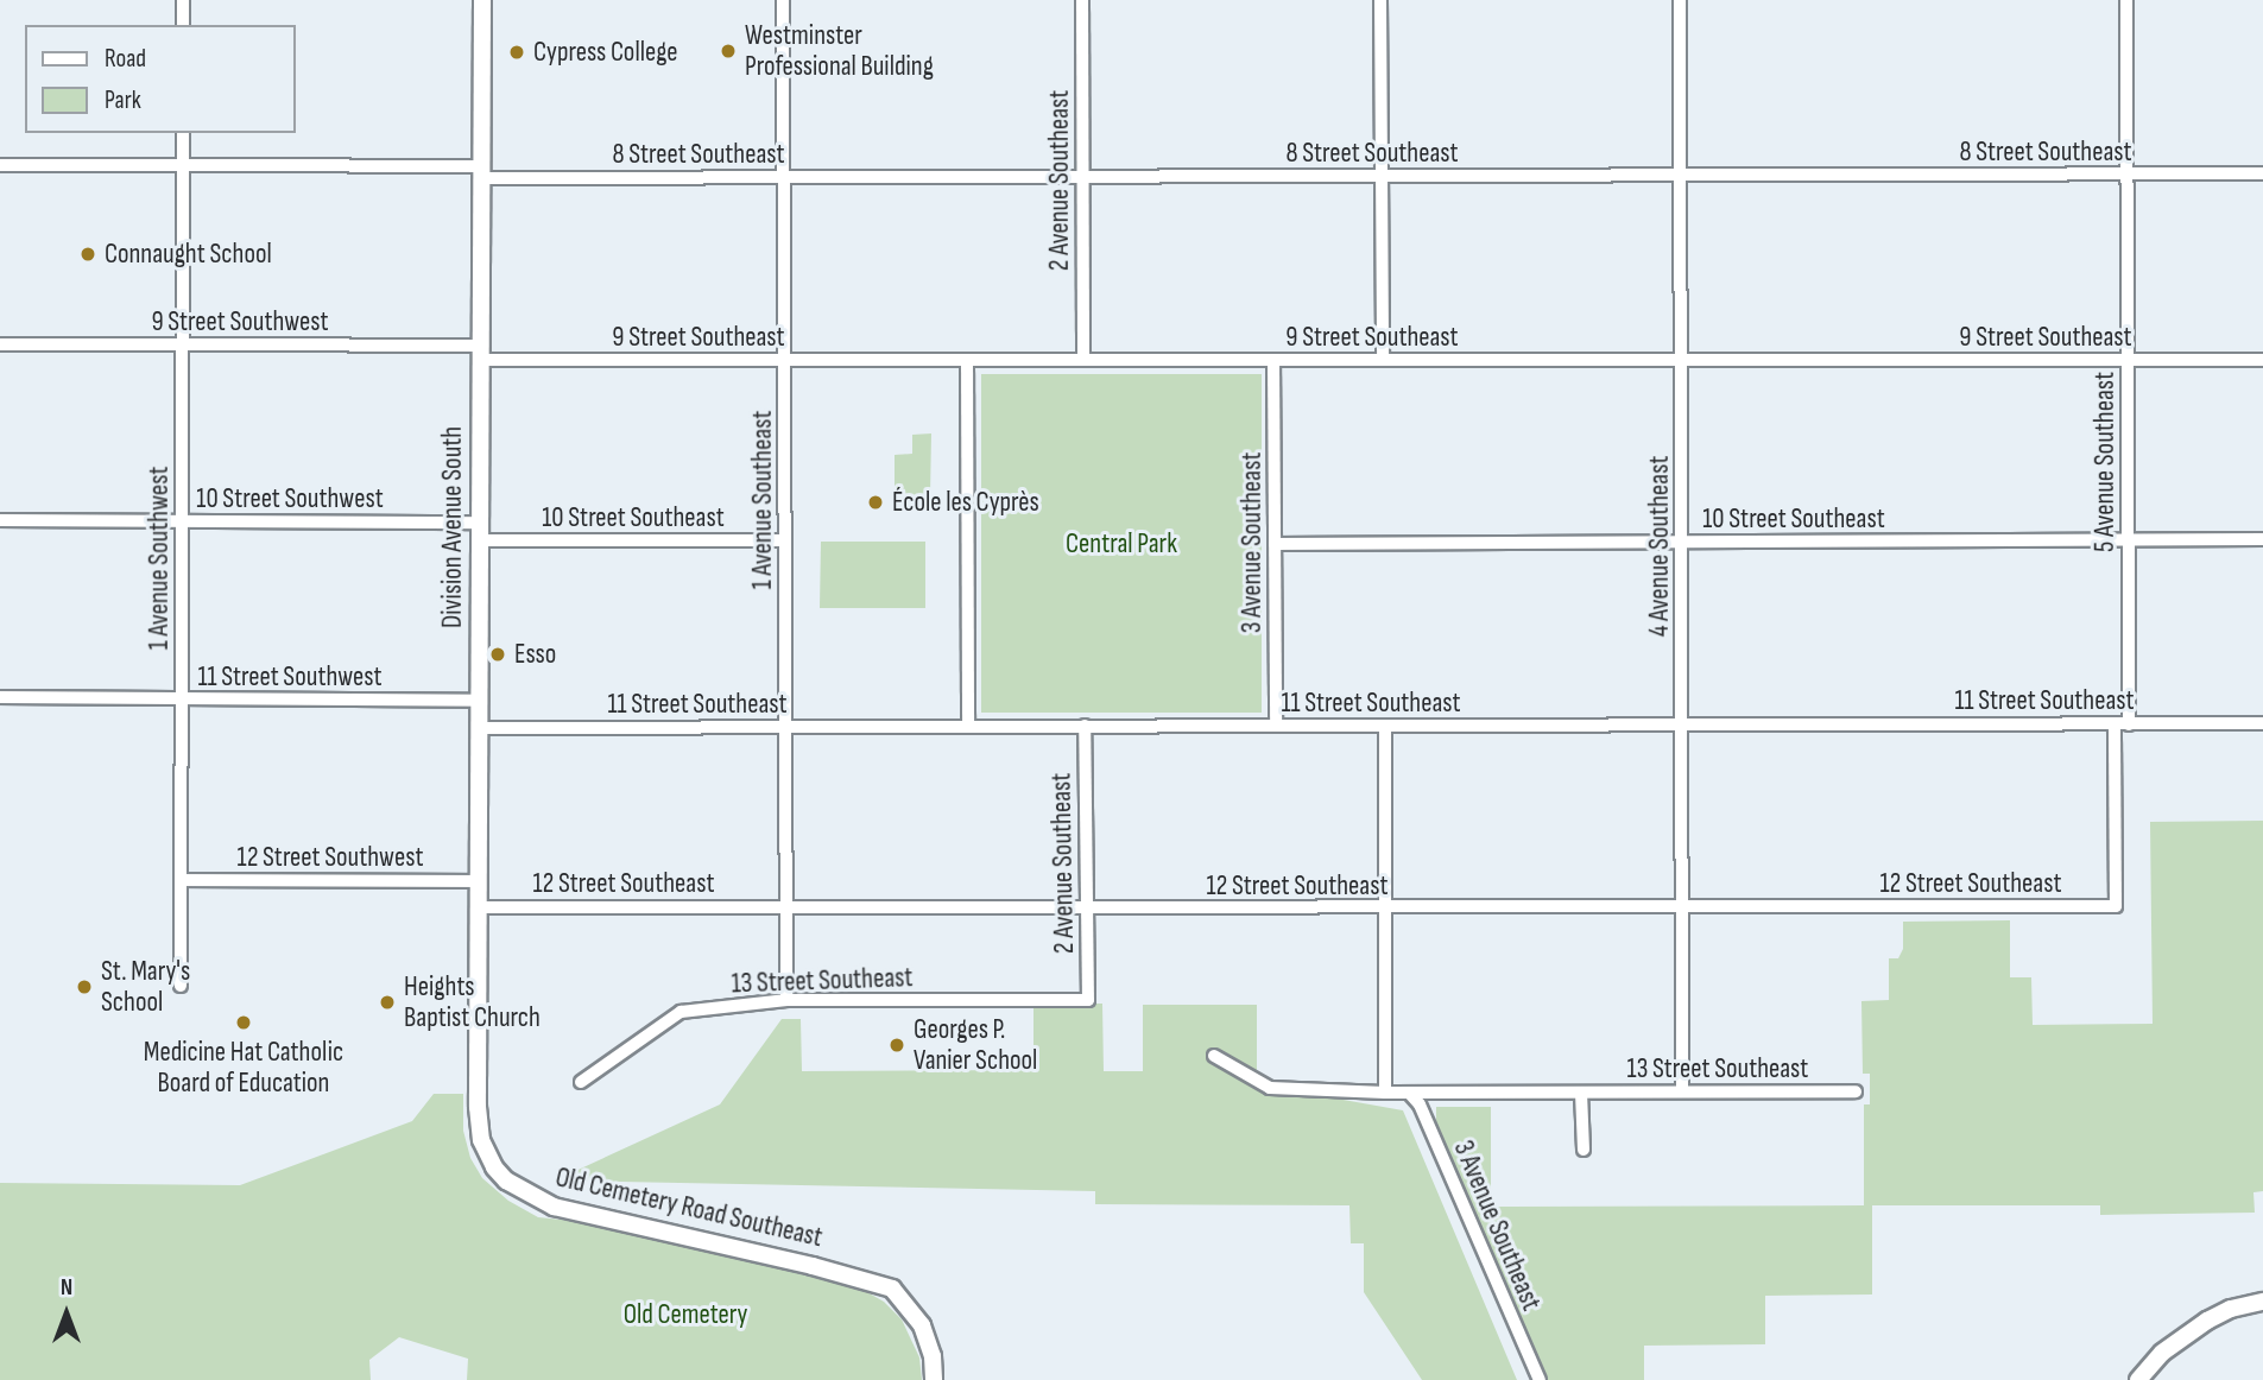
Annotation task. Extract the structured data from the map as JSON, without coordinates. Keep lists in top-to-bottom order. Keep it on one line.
{"streets":{"street":["8 Street Southeast","2 Avenue Southeast","9 Street Southwest","9 Street Southeast","5 Avenue Southeast","10 Street Southwest","1 Avenue Southeast","10 Street Southeast","Division Avenue South","3 Avenue Southeast","4 Avenue Southeast","1 Avenue Southwest","11 Street Southwest","11 Street Southeast","12 Street Southwest","12 Street Southeast","13 Street Southeast","Old Cemetery Road Southeast"]},"crossings":[["8 Street Southeast","2 Avenue Southeast"],["8 Street Southeast","5 Avenue Southeast"],["8 Street Southeast","1 Avenue Southeast"],["8 Street Southeast","Division Avenue South"],["8 Street Southeast","4 Avenue Southeast"],["8 Street Southeast","1 Avenue Southwest"],["2 Avenue Southeast","9 Street Southeast"],["2 Avenue Southeast","11 Street Southeast"],["2 Avenue Southeast","12 Street Southeast"],["2 Avenue Southeast","13 Street Southeast"],["9 Street Southwest","9 Street Southeast"],["9 Street Southwest","Division Avenue South"],["9 Street Southwest","1 Avenue Southwest"],["9 Street Southeast","5 Avenue Southeast"],["9 Street Southeast","1 Avenue Southeast"],["9 Street Southeast","Division Avenue South"],["9 Street Southeast","3 Avenue Southeast"],["9 Street Southeast","4 Avenue Southeast"],["5 Avenue Southeast","10 Street Southeast"],["5 Avenue Southeast","11 Street Southeast"],["10 Street Southwest","Division Avenue South"],["10 Street Southwest","1 Avenue Southwest"],["1 Avenue Southeast","10 Street Southeast"],["1 Avenue Southeast","11 Street Southeast"],["1 Avenue Southeast","12 Street Southeast"],["1 Avenue Southeast","13 Street Southeast"],["10 Street Southeast","Division Avenue South"],["10 Street Southeast","3 Avenue Southeast"],["10 Street Southeast","4 Avenue Southeast"],["Division Avenue South","11 Street Southwest"],["Division Avenue South","11 Street Southeast"],["Division Avenue South","12 Street Southwest"],["Division Avenue South","12 Street Southeast"],["Division Avenue South","Old Cemetery Road Southeast"],["3 Avenue Southeast","11 Street Southeast"],["3 Avenue Southeast","13 Street Southeast"],["4 Avenue Southeast","11 Street Southeast"],["4 Avenue Southeast","12 Street Southeast"],["4 Avenue Southeast","13 Street Southeast"],["1 Avenue Southwest","11 Street Southwest"],["1 Avenue Southwest","12 Street Southwest"],["11 Street Southeast","12 Street Southeast"]],"parks":["Central Park","Old Cemetery"],"places":["Westminster Professional Building","Cypress College","Connaught School","École les Cyprès","Esso","St. Mary's School","Heights Baptist Church","Medicine Hat Catholic Board of Education","Georges P. Vanier School"],"legend":["Road","Park"],"north":"top"}
